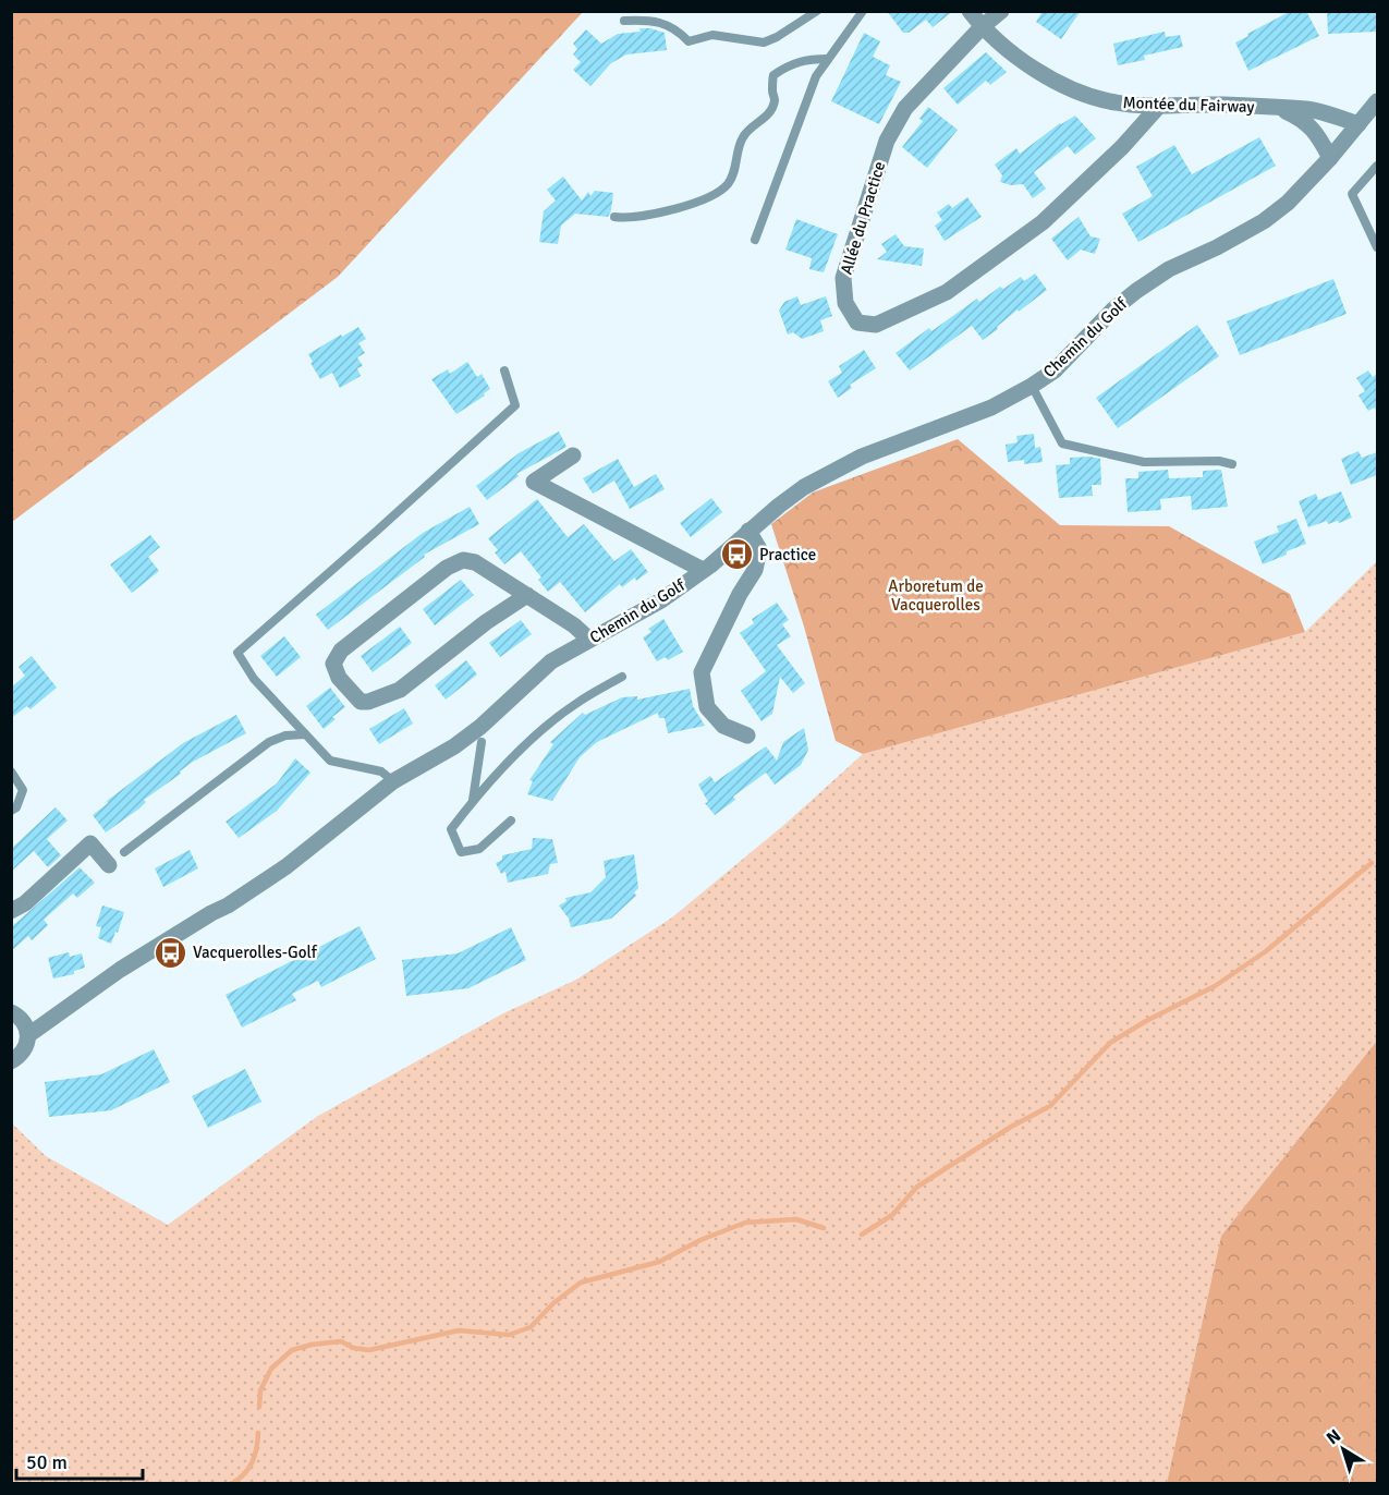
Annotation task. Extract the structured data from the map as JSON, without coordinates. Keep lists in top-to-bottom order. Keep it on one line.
{"streets":{"street":["Montée du Fairway","Allée du Practice","Chemin du Golf"]},"crossings":[["Montée du Fairway","Allée du Practice"],["Montée du Fairway","Chemin du Golf"]],"parks":["Arboretum de Vacquerolles"],"places":{"bus stop":["Practice","Vacquerolles-Golf"]},"scale_bar":"50 m","north":"top left"}
